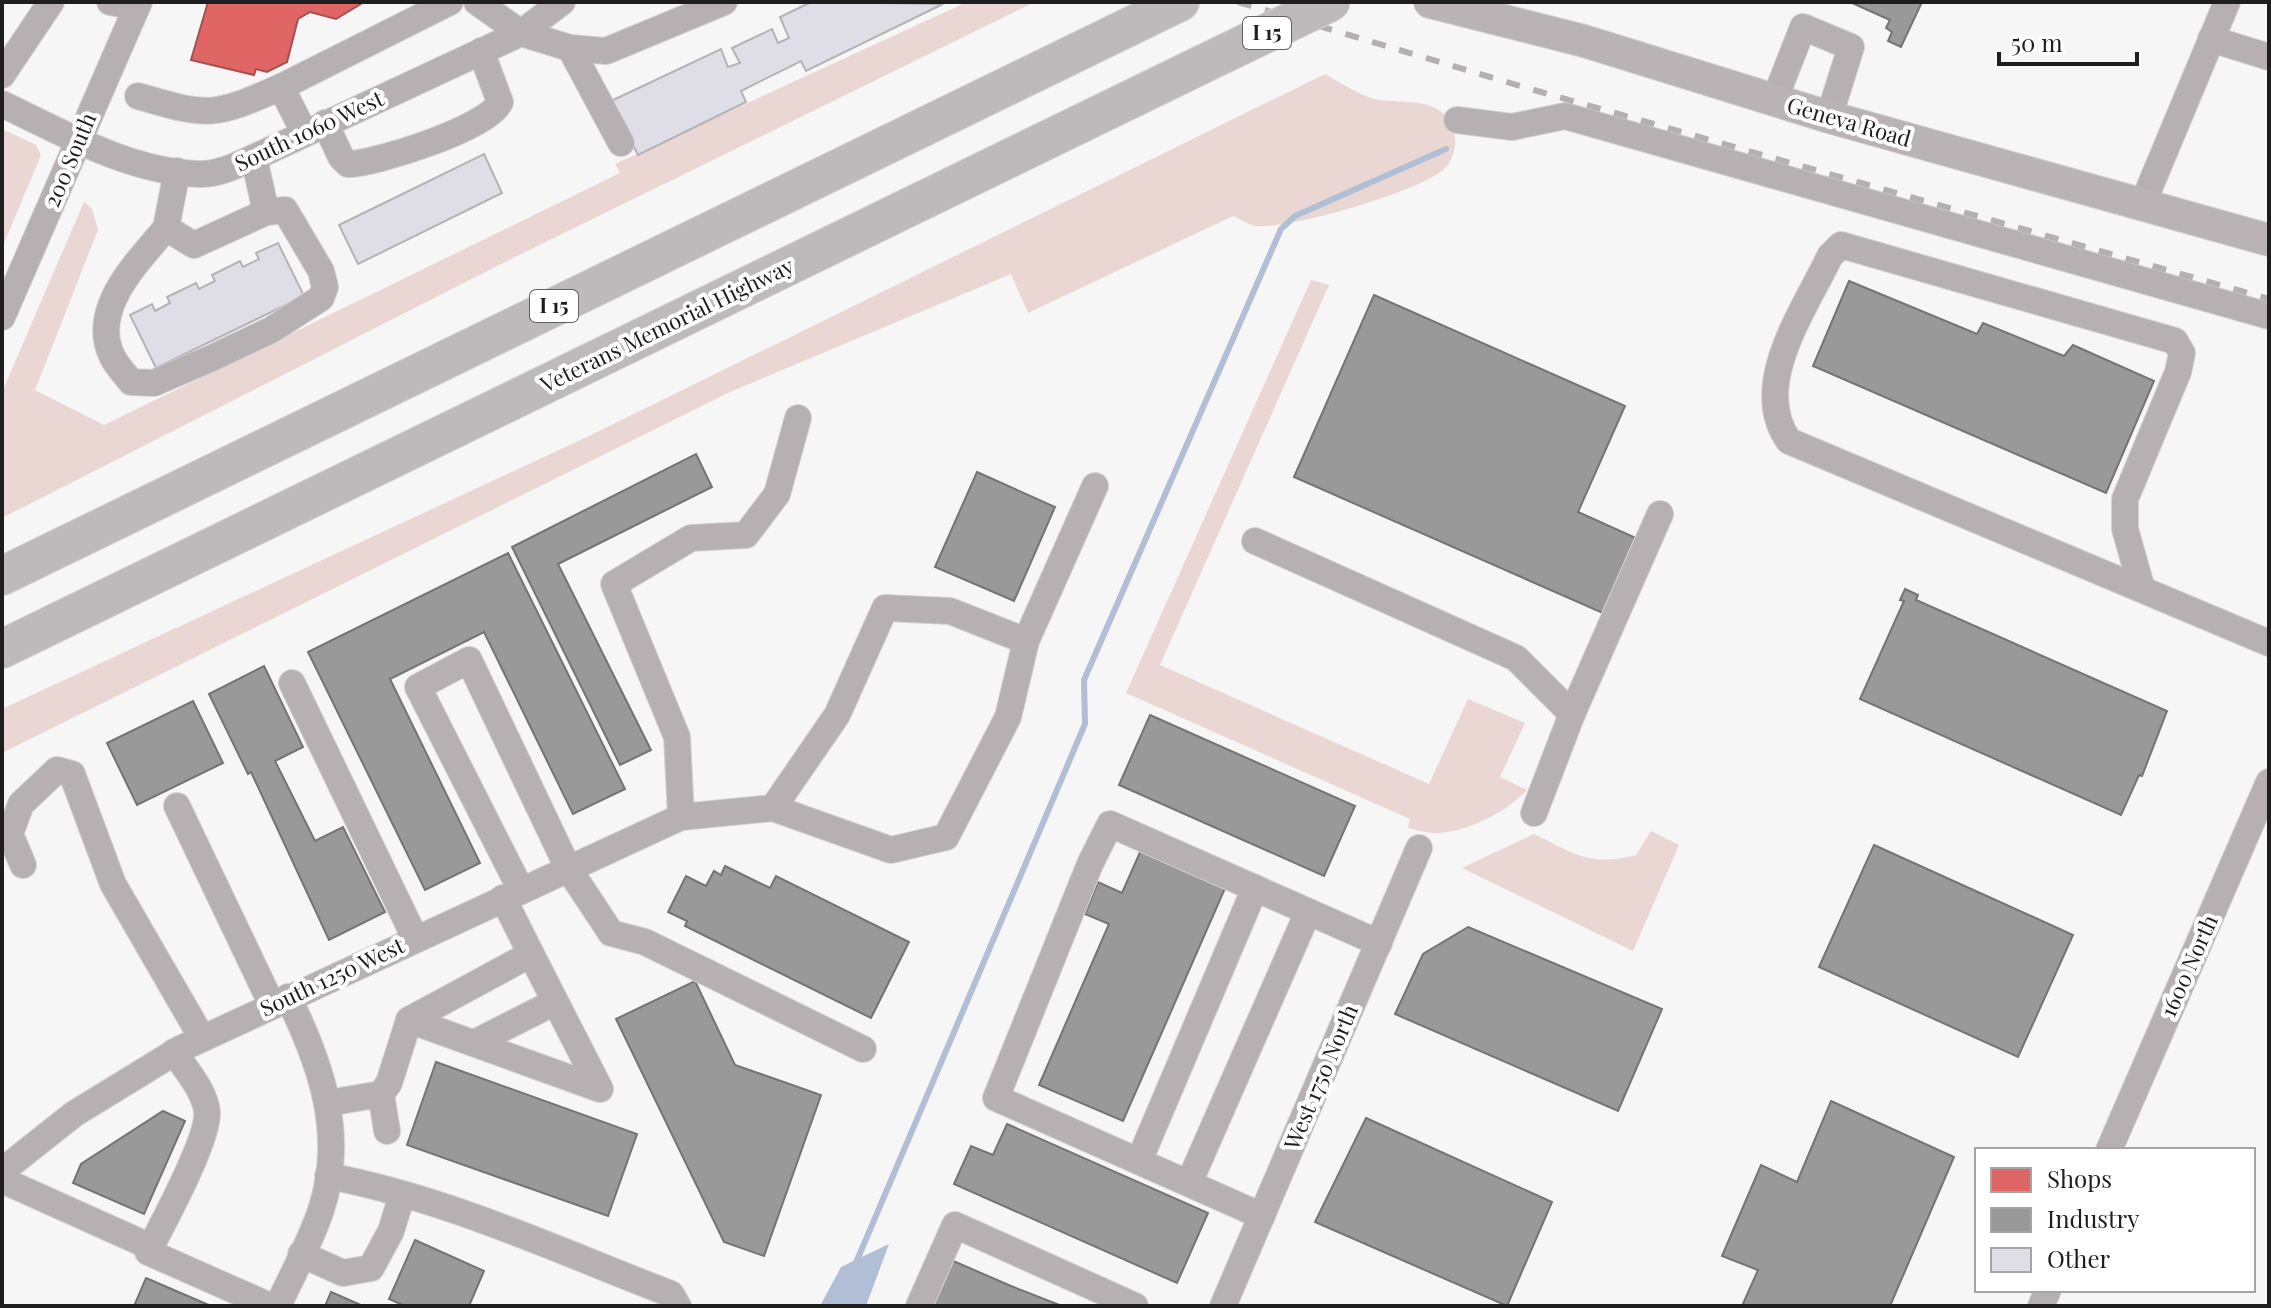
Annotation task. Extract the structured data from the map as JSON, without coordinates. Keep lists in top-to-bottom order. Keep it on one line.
{"streets":{"highway":["I 15","Veterans Memorial Highway"],"main road":["Geneva Road"],"street":["South 1060 West","200 South","1600 North","South 1250 West","West 1750 North"]},"crossings":[["South 1060 West","200 South"]],"legend":["Shops","Industry","Other"],"scale_bar":"50 m"}
